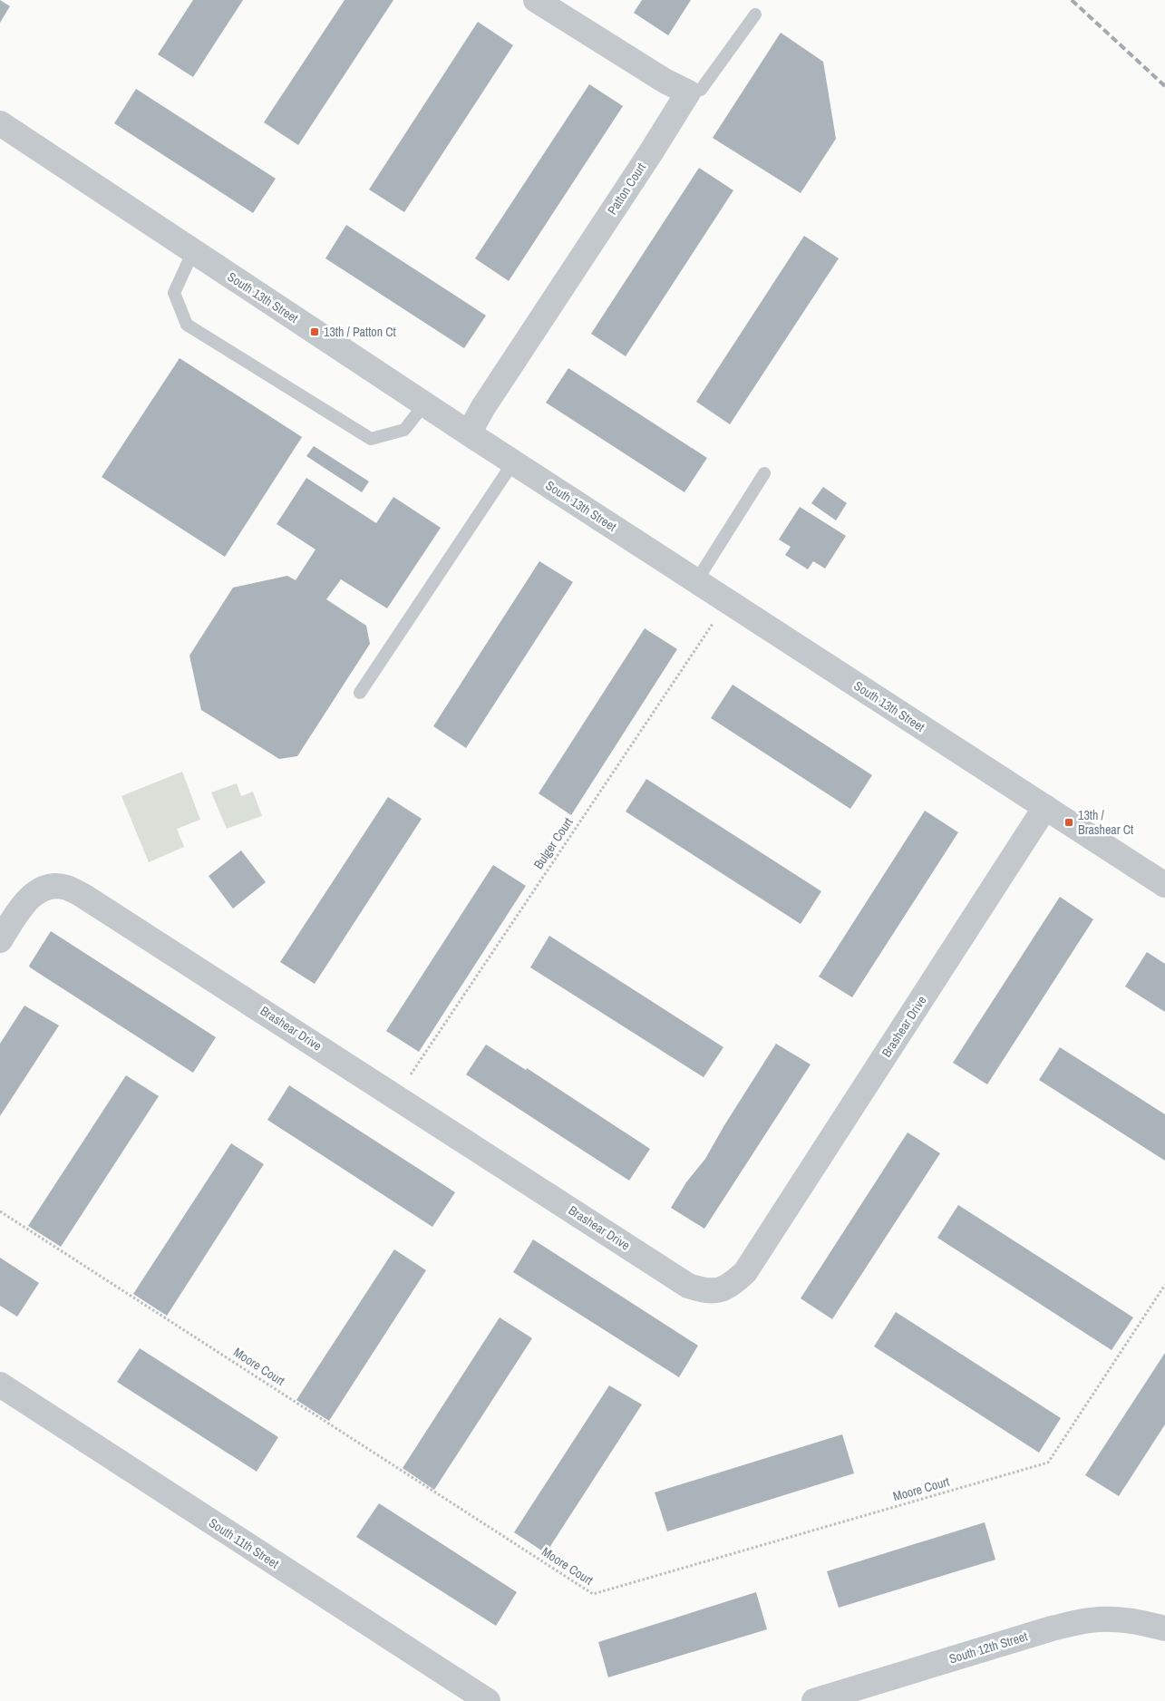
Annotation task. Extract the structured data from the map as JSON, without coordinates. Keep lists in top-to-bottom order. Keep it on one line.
{"streets":{"street":["Patton Court","South 13th Street","Brashear Drive","South 11th Street","South 12th Street"],"path":["Bulger Court","Moore Court"]},"crossings":[["Patton Court","South 13th Street"],["South 13th Street","Bulger Court"],["South 13th Street","Brashear Drive"],["Bulger Court","Brashear Drive"]],"places":{"transit":["13th / Patton Ct","13th / Brashear Ct"]}}
